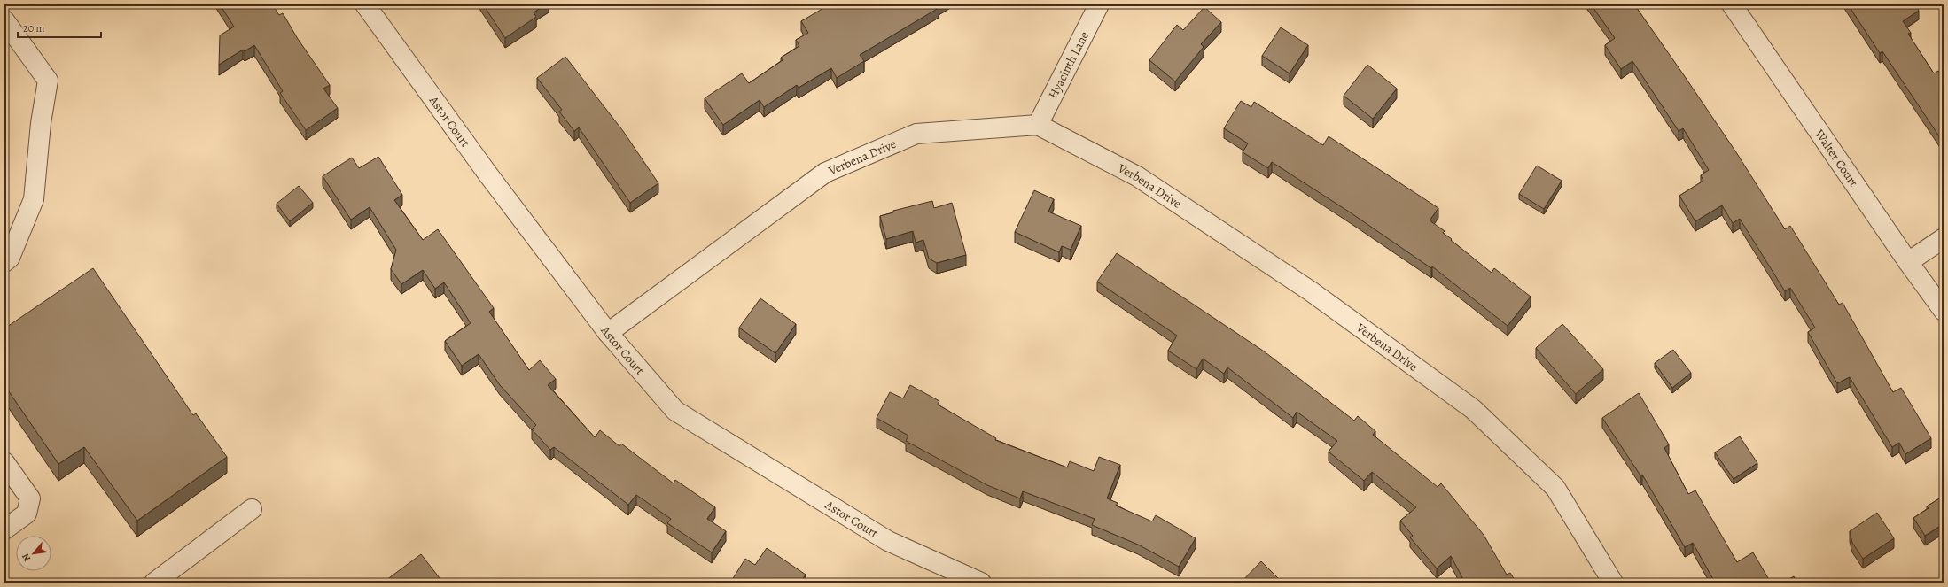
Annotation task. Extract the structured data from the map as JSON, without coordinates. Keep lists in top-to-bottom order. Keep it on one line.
{"streets":{"street":["Hyacinth Lane","Astor Court","Verbena Drive","Walter Court"]},"crossings":[["Hyacinth Lane","Verbena Drive"],["Astor Court","Verbena Drive"]],"scale_bar":"20 m","north":"bottom left"}
